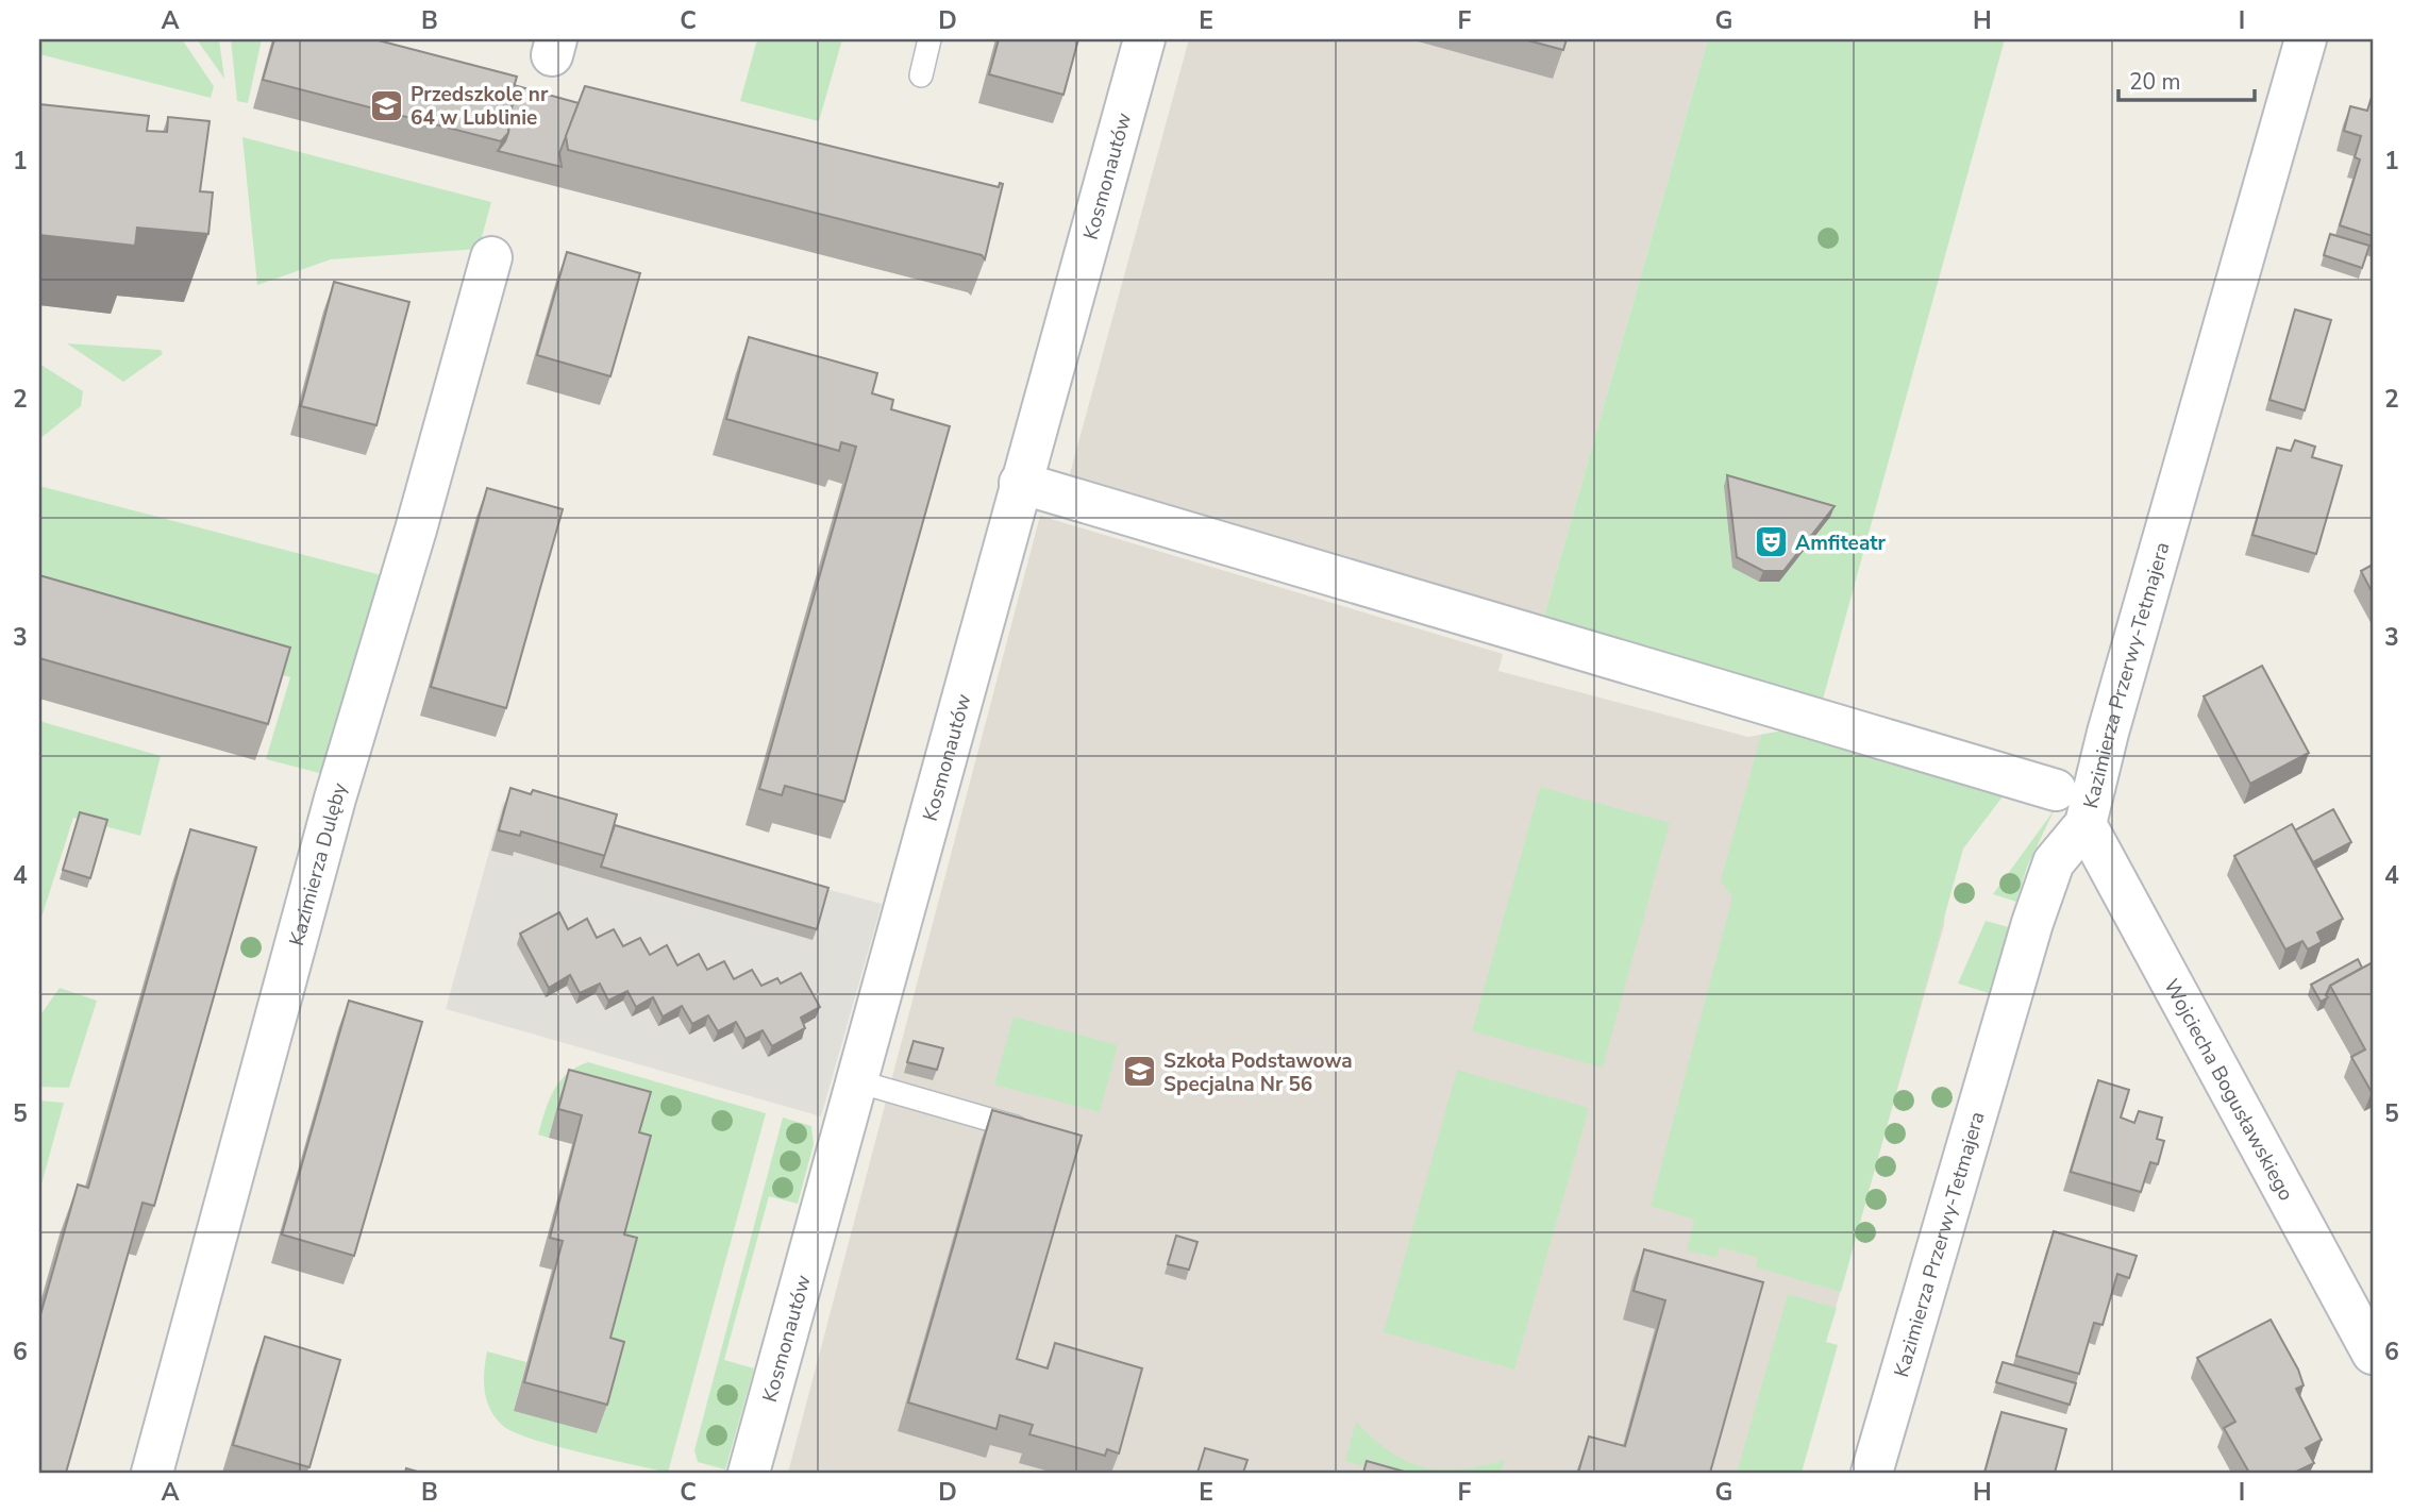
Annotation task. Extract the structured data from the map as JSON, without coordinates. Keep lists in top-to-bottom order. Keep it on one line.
{"streets":{"street":["Kosmonautów","Kazimierza Przerwy-Tetmajera","Kazimierza Dulęby","Wojciecha Bogusławskiego"]},"crossings":[["Kazimierza Przerwy-Tetmajera","Wojciecha Bogusławskiego"]],"places":{"school or university":["Przedszkole nr 64 w Lublinie","Szkoła Podstawowa Specjalna Nr 56"],"theatre":["Amfiteatr"]},"scale_bar":"20 m","grid":{"columns":["A","B","C","D","E","F","G","H","I"],"rows":["1","2","3","4","5","6"]}}
